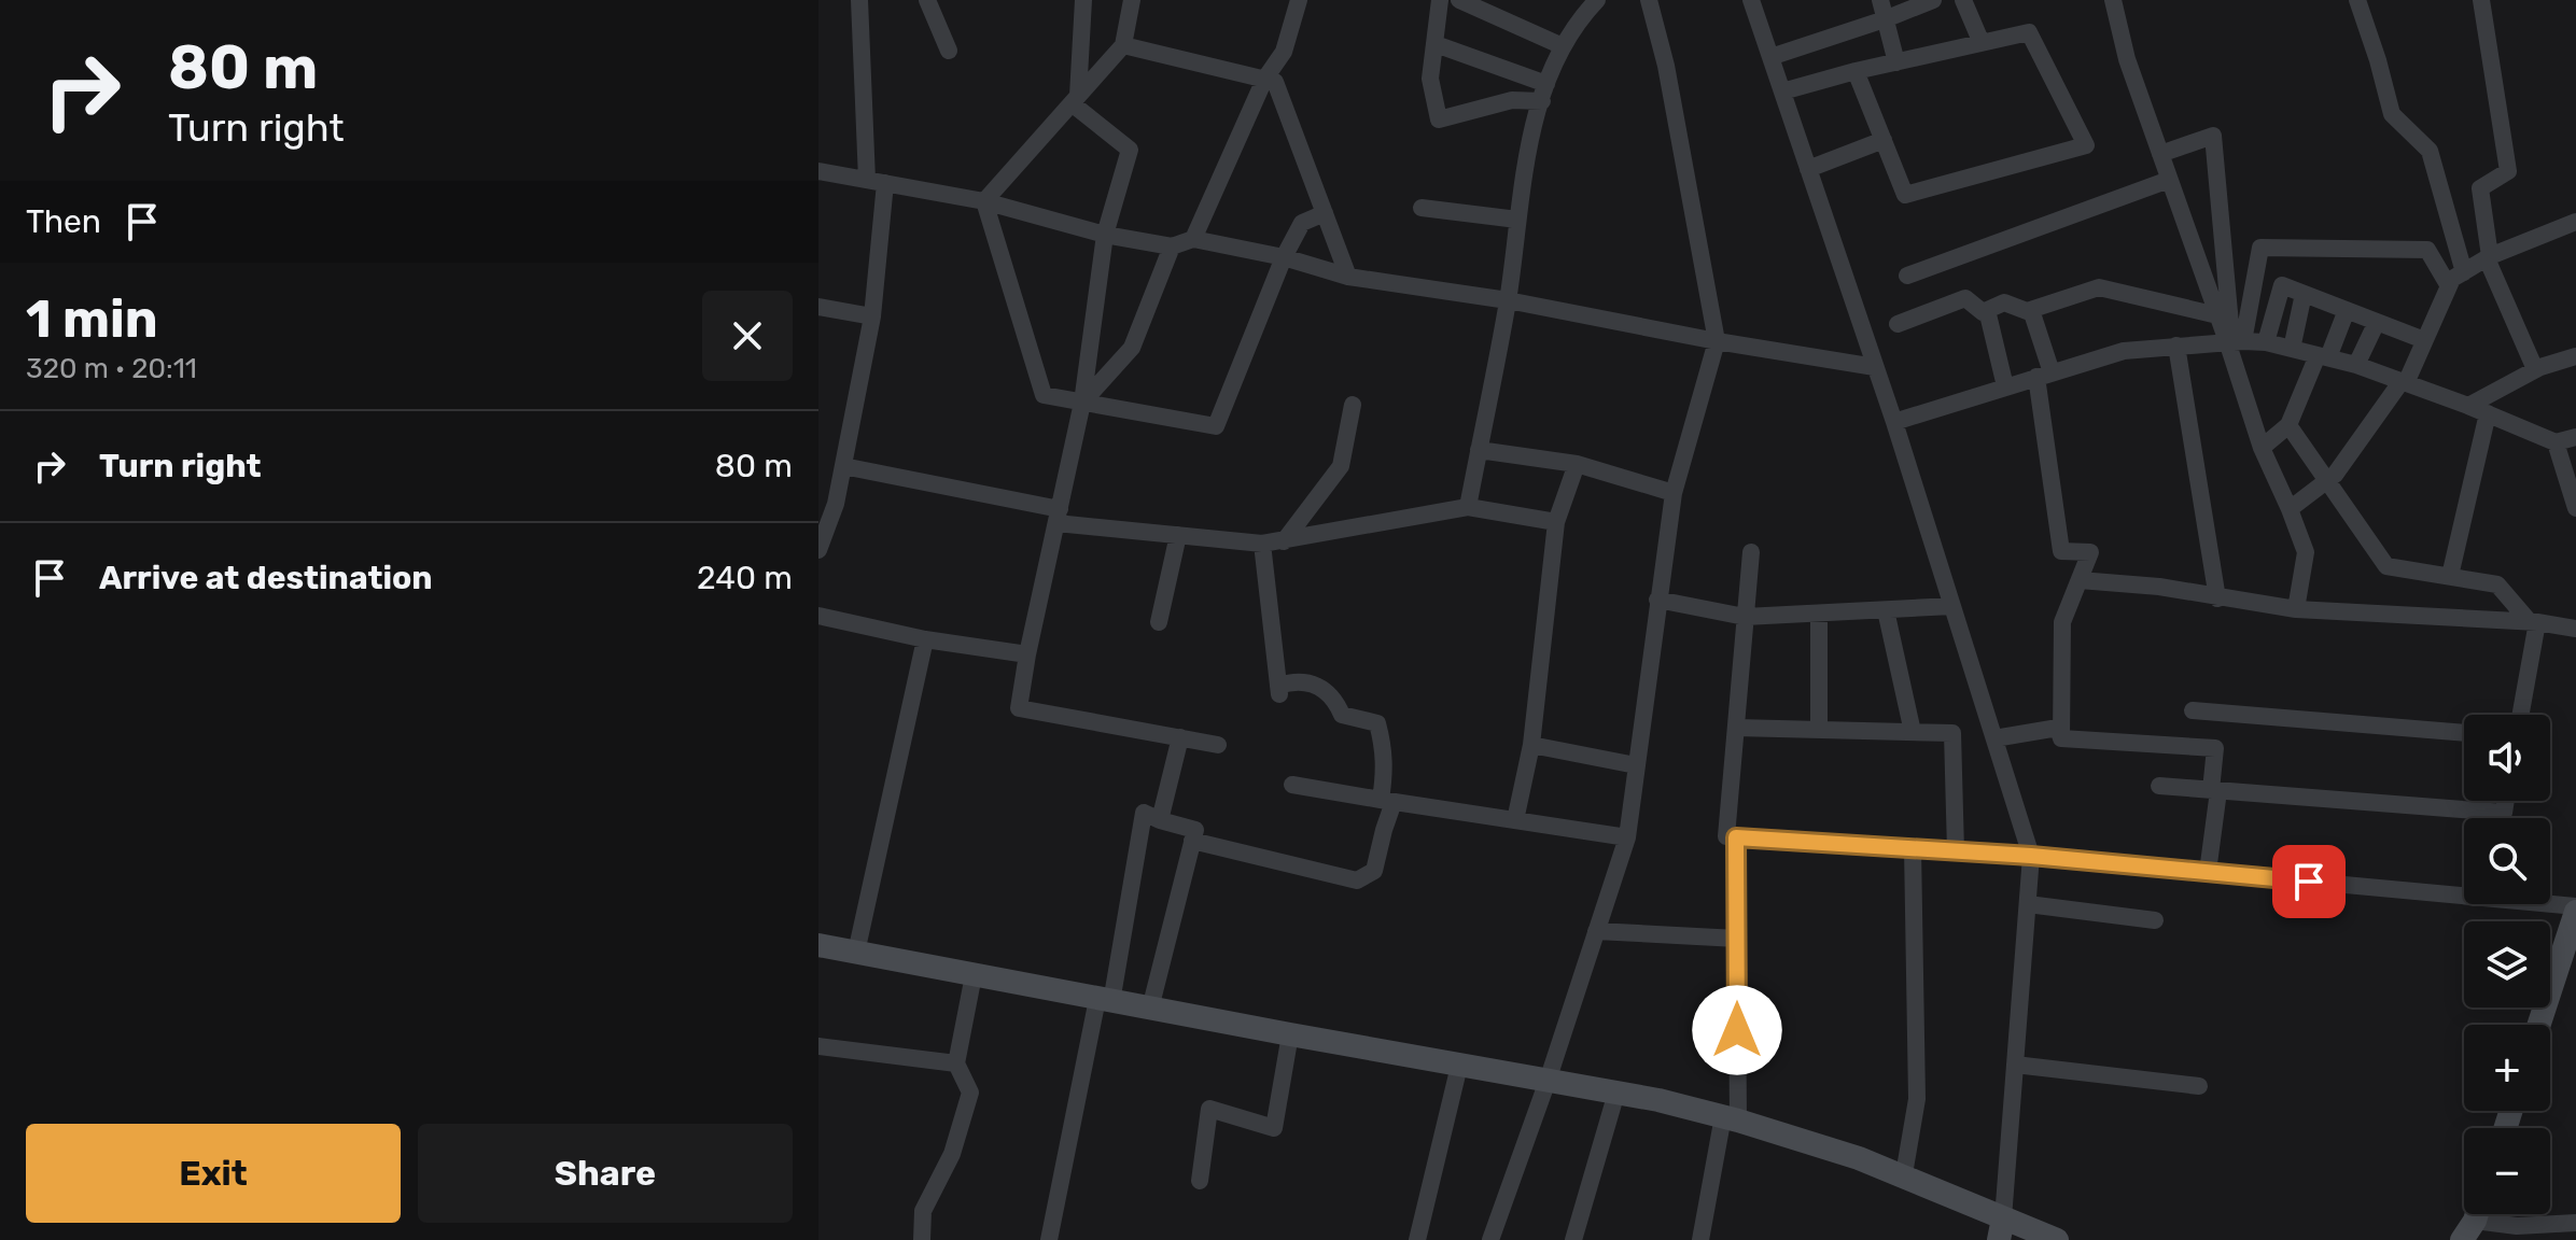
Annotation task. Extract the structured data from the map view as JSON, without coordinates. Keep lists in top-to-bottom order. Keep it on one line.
{"page":{"turn":["80 m","Turn right"],"then":"Then","heading":["1 min","320 m · 20:11"],"list":[{"name":"Turn right","value":"80 m"},{"name":"Arrive at destination","value":"240 m"}],"map_buttons":["+","−"],"buttons":["Exit","Share"]}}
